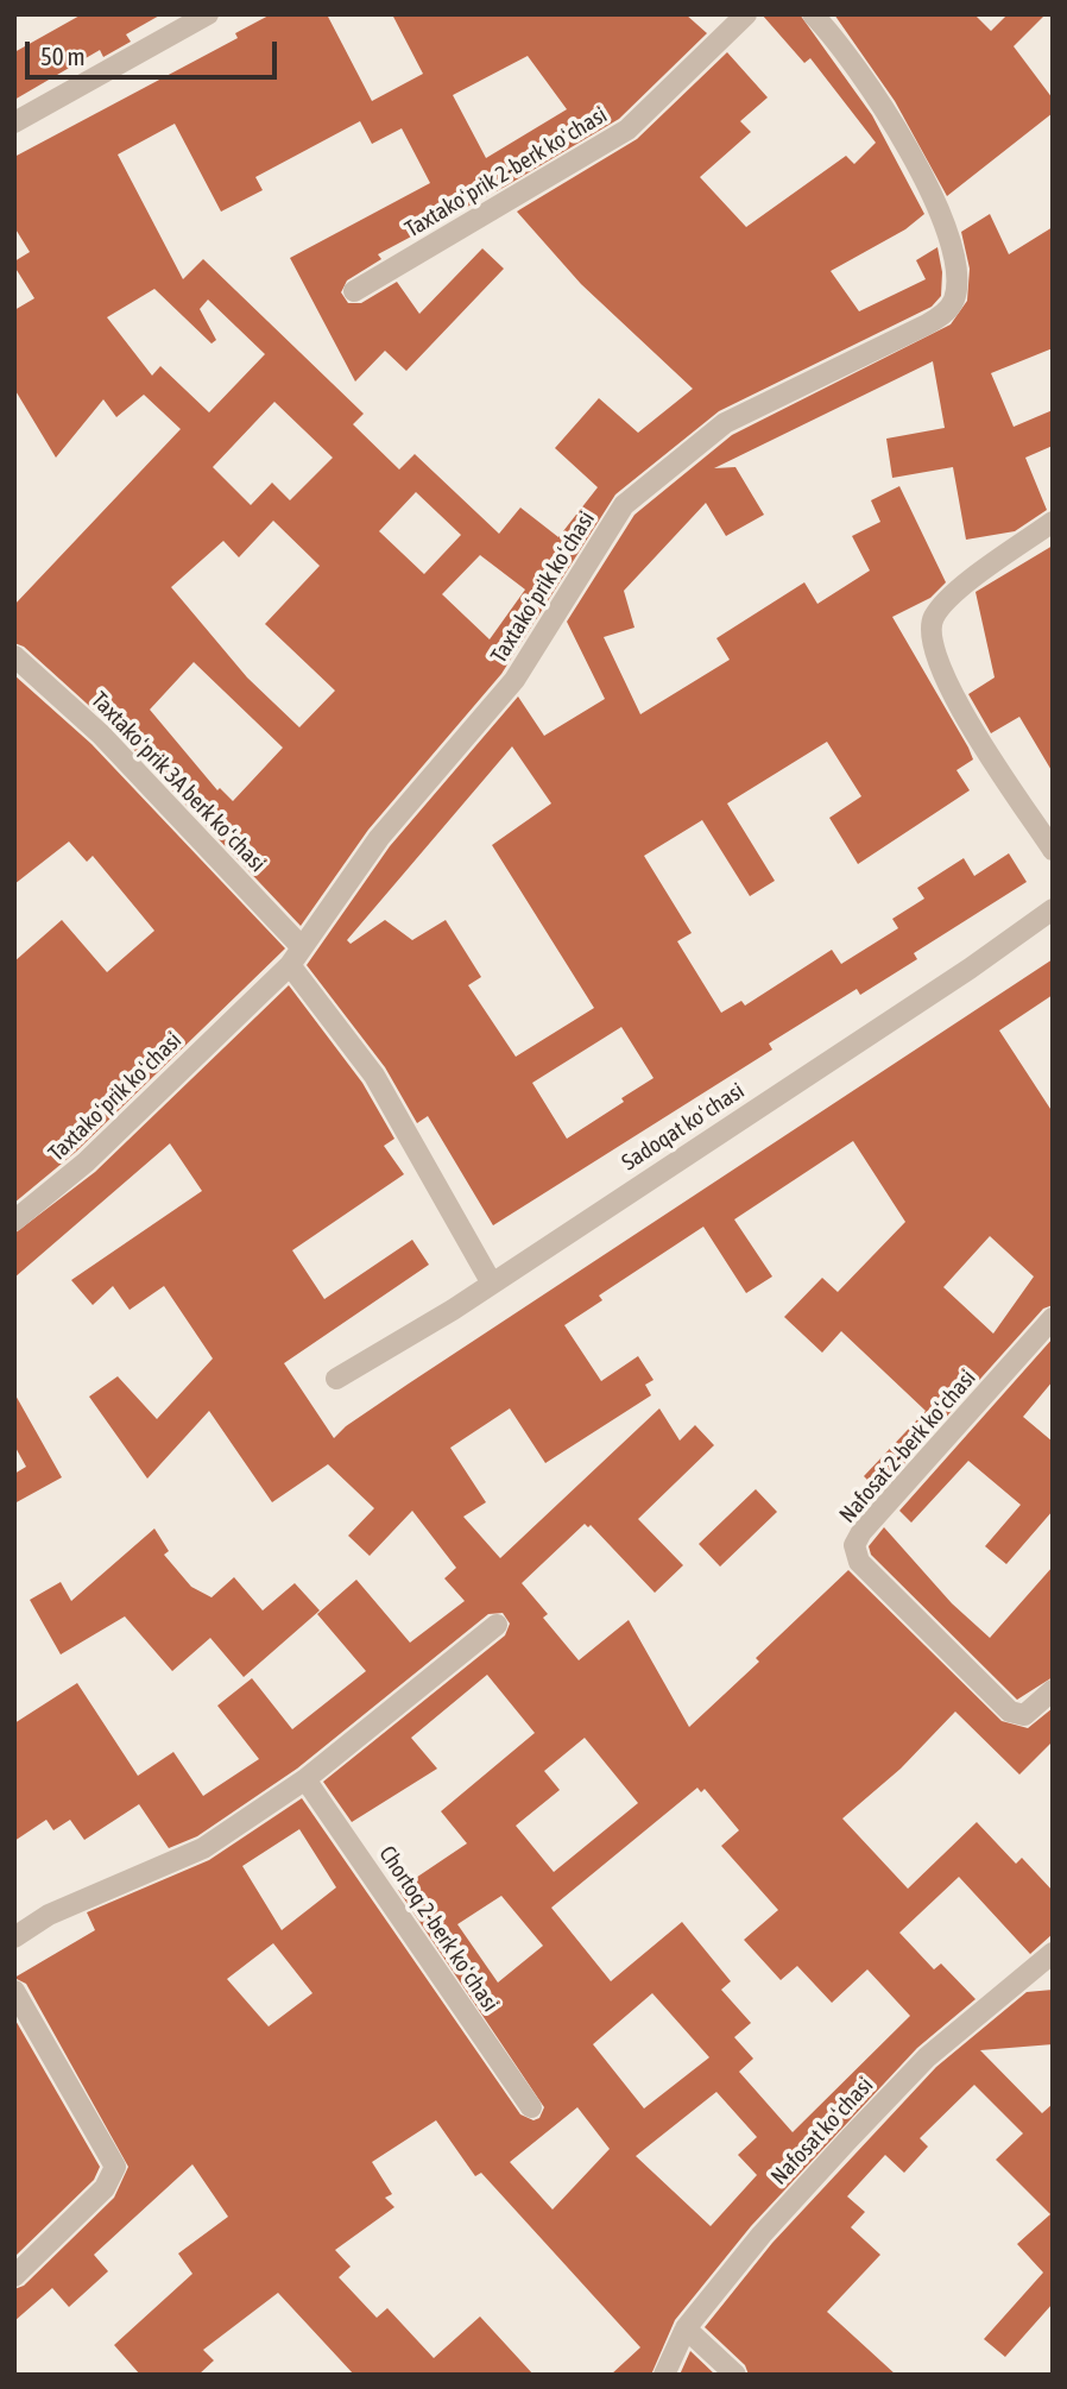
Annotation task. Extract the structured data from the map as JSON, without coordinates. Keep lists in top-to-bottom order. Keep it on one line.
{"streets":{"street":["Taxtakoʻprik 2-berk koʻchasi","Taxtakoʻprik koʻchasi","Taxtakoʻprik 3A berk koʻchasi","Sadoqat koʻchasi","Nafosat 2-berk koʻchasi","Chortoq 2-berk koʻchasi","Nafosat koʻchasi"]},"crossings":[["Taxtakoʻprik koʻchasi","Taxtakoʻprik 3A berk koʻchasi"]],"scale_bar":"50 m"}
